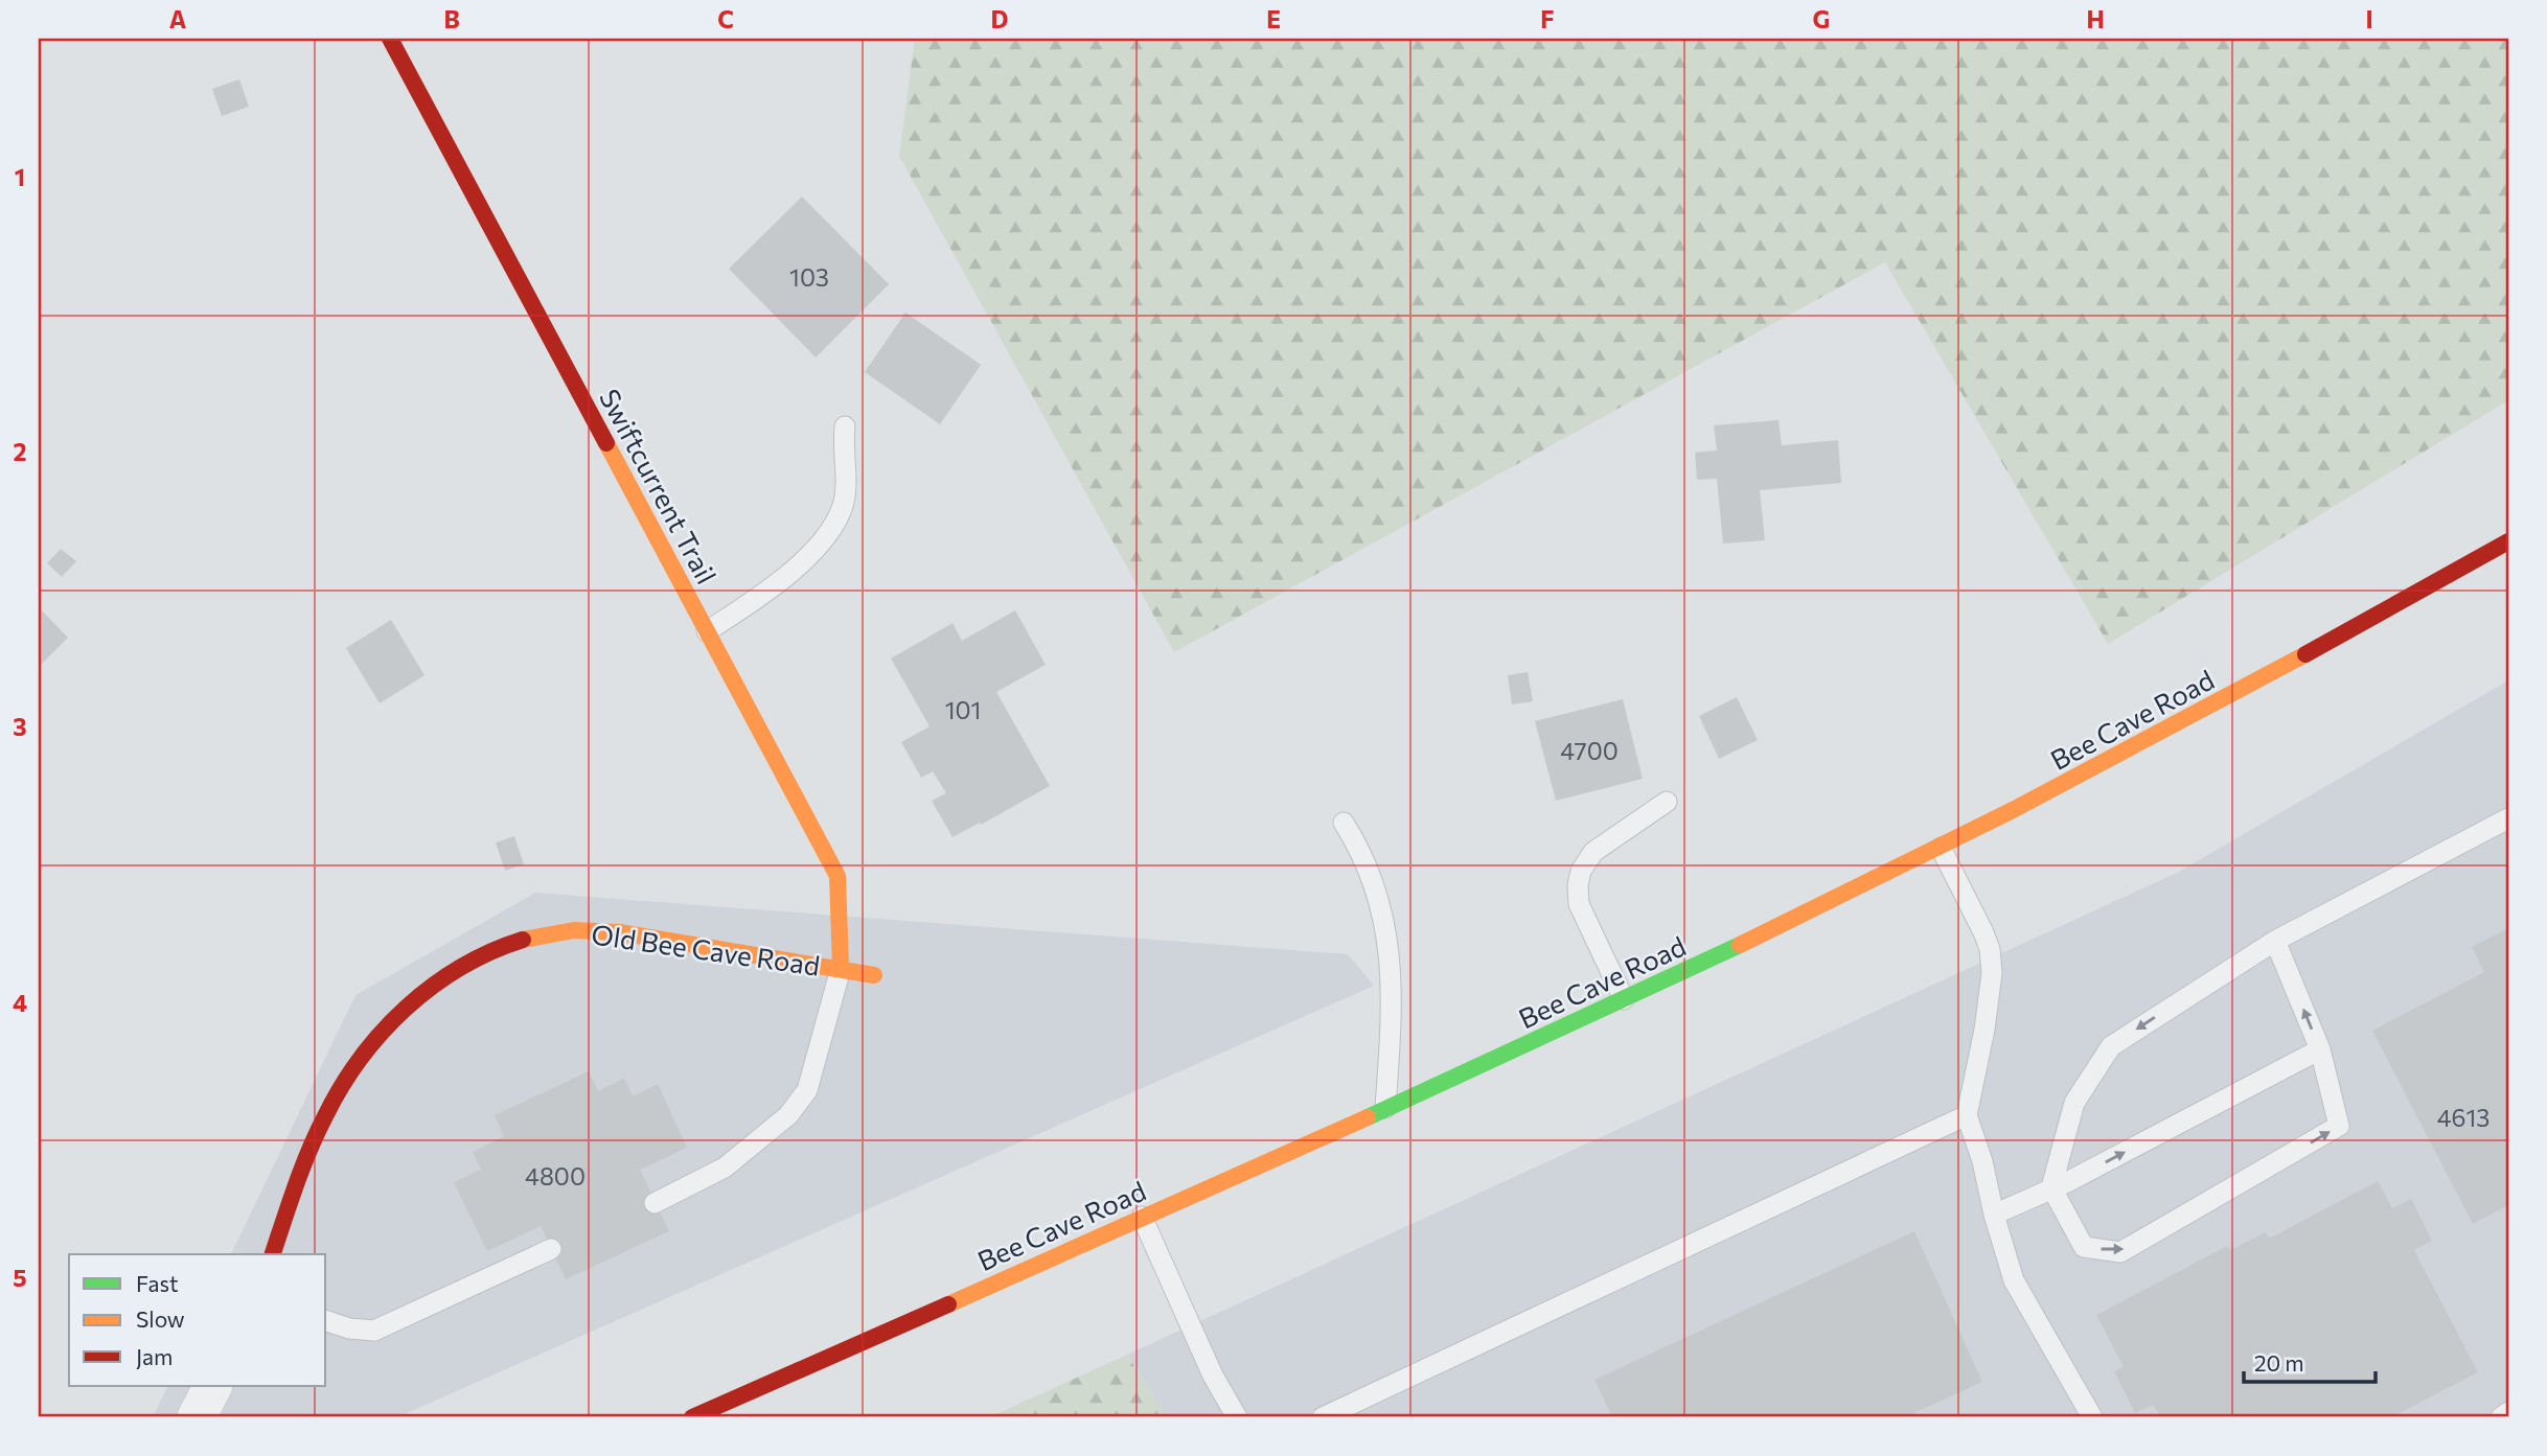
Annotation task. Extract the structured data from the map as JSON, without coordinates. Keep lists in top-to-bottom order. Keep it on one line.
{"streets":{"main road":["Swiftcurrent Trail","Bee Cave Road","Old Bee Cave Road"]},"crossings":[["Swiftcurrent Trail","Old Bee Cave Road"]],"house_numbers":["103","101","4700","4613","4800"],"legend":["Fast","Slow","Jam"],"scale_bar":"20 m","grid":{"columns":["A","B","C","D","E","F","G","H","I"],"rows":["1","2","3","4","5"]}}
